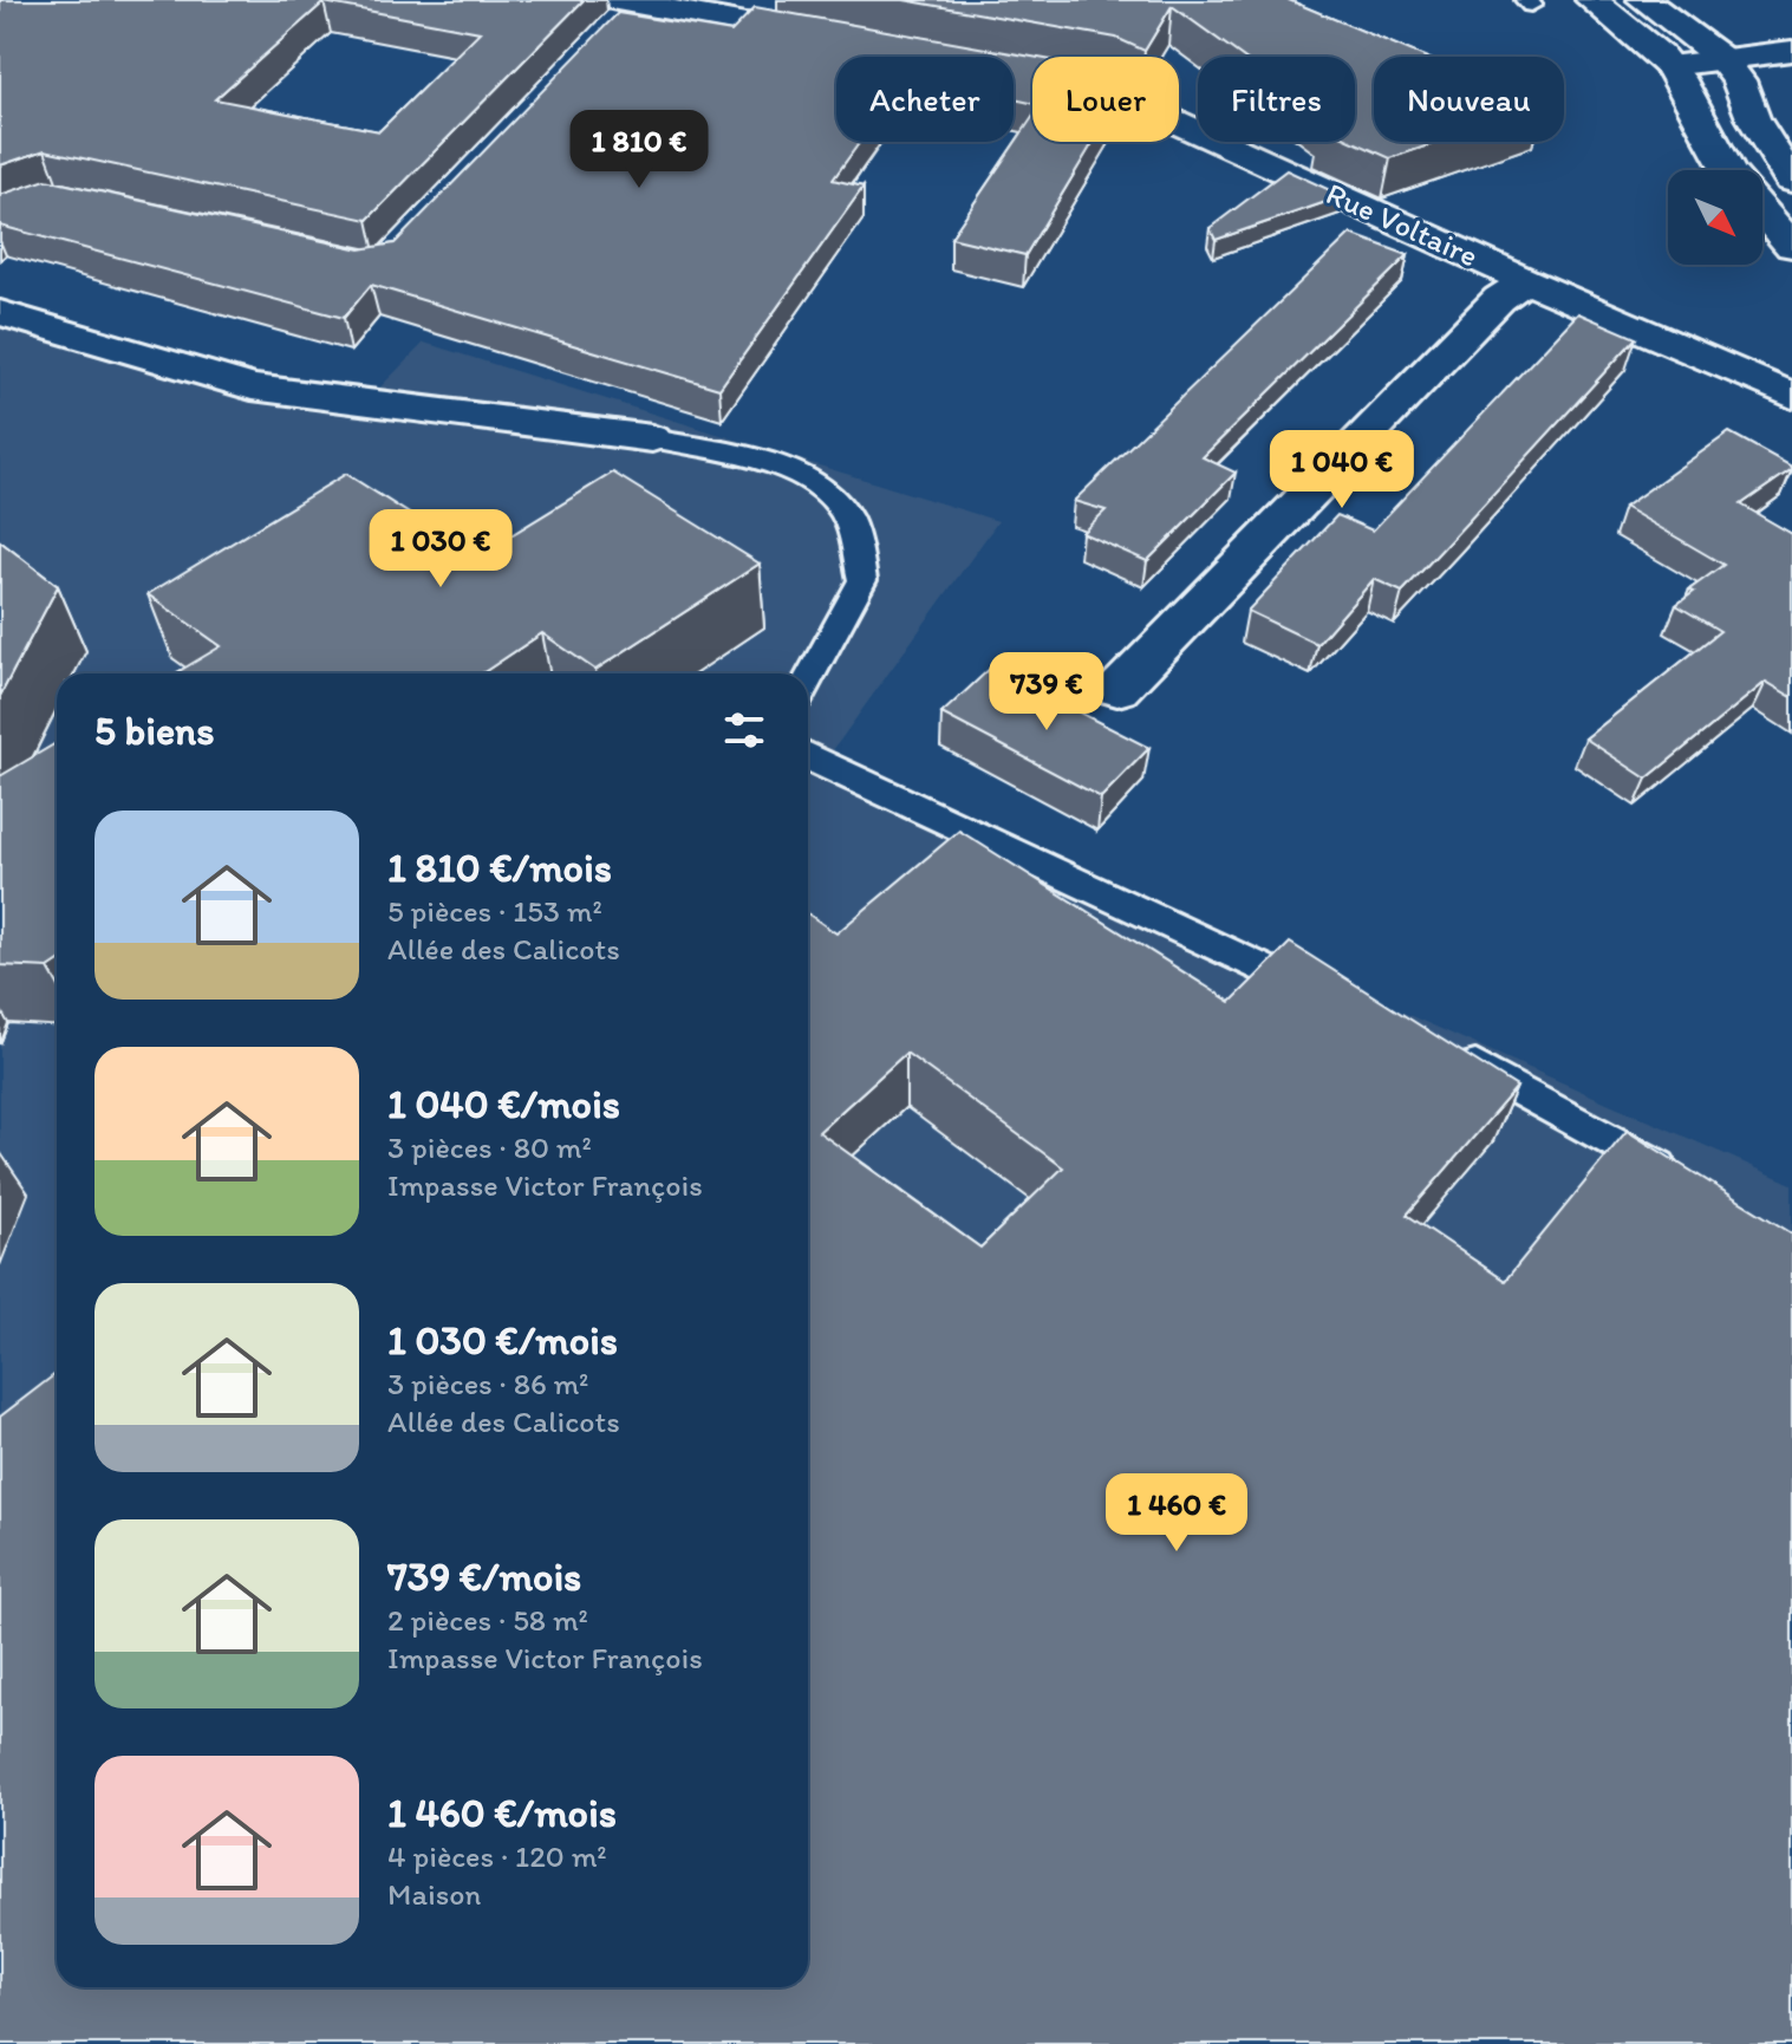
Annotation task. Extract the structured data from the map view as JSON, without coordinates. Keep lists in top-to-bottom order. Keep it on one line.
{"streets":{"street":["Rue Voltaire"]},"north":"bottom right","page":{"chip":["Acheter","Louer","Filtres","Nouveau"],"price":["1 810 €","1 040 €","1 030 €","739 €","1 460 €"],"heading":"5 biens","list":[{"name":"1 810 €/mois","note":"5 pièces · 153 m² · Allée des Calicots"},{"name":"1 040 €/mois","note":"3 pièces · 80 m² · Impasse Victor François"},{"name":"1 030 €/mois","note":"3 pièces · 86 m² · Allée des Calicots"},{"name":"739 €/mois","note":"2 pièces · 58 m² · Impasse Victor François"},{"name":"1 460 €/mois","note":"4 pièces · 120 m² · Maison"}]}}
